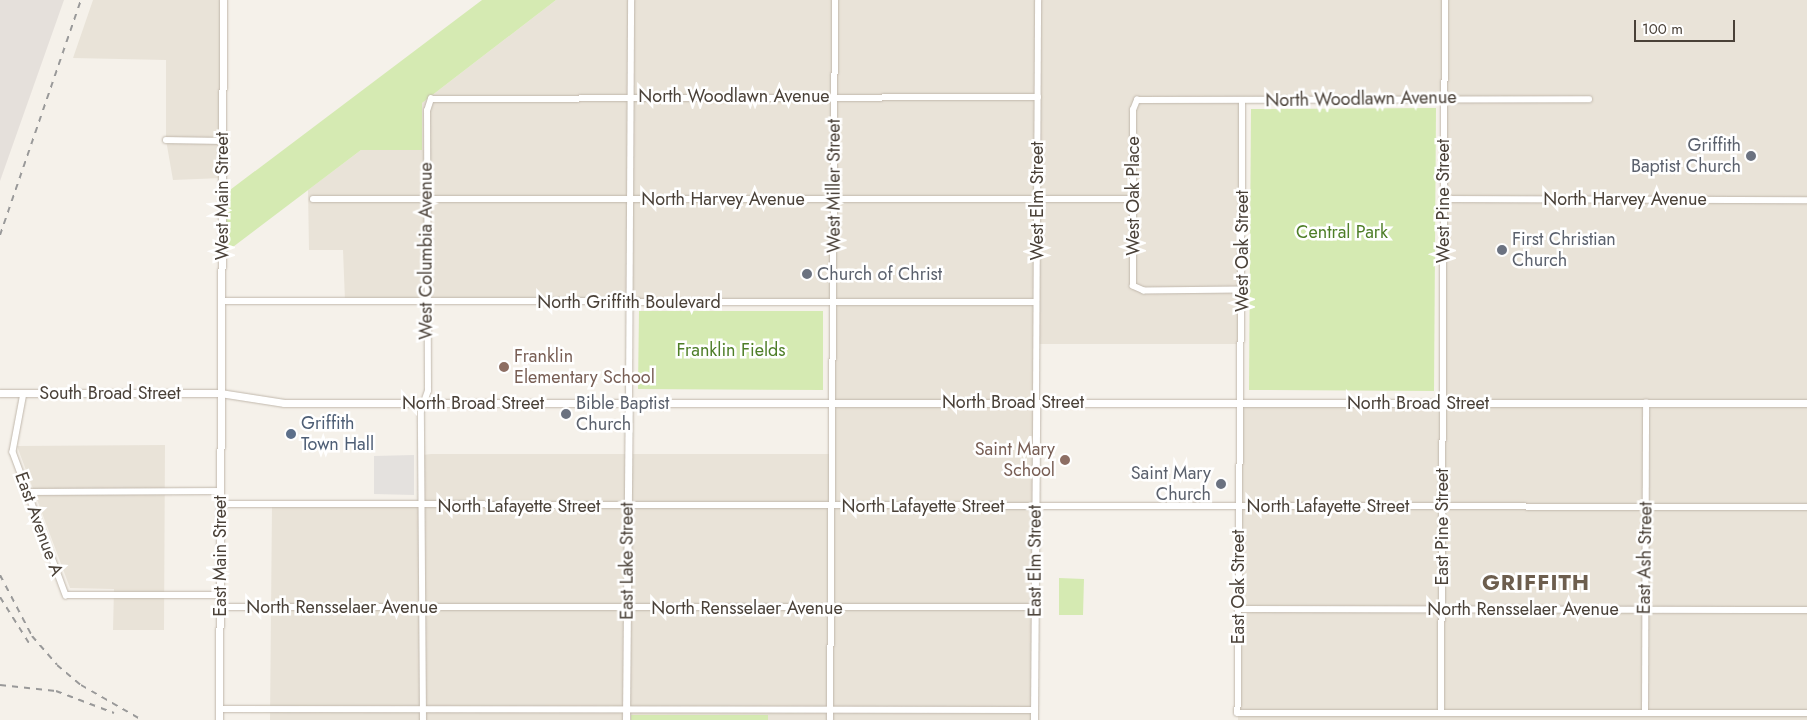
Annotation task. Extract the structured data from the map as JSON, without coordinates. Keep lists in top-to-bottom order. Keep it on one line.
{"streets":{"street":["North Woodlawn Avenue","West Miller Street","West Main Street","West Oak Place","North Harvey Avenue","West Elm Street","West Pine Street","West Columbia Avenue","West Oak Street","North Griffith Boulevard","South Broad Street","North Broad Street","North Lafayette Street","East Avenue A","East Pine Street","East Main Street","East Ash Street","East Lake Street","East Elm Street","East Oak Street","North Rensselaer Avenue"]},"crossings":[["North Woodlawn Avenue","West Miller Street"],["North Woodlawn Avenue","West Oak Place"],["North Woodlawn Avenue","West Elm Street"],["North Woodlawn Avenue","West Pine Street"],["North Woodlawn Avenue","West Columbia Avenue"],["North Woodlawn Avenue","West Oak Street"],["West Miller Street","North Harvey Avenue"],["West Miller Street","North Griffith Boulevard"],["West Miller Street","North Broad Street"],["West Miller Street","North Lafayette Street"],["West Miller Street","North Rensselaer Avenue"],["West Main Street","North Griffith Boulevard"],["West Main Street","South Broad Street"],["West Main Street","North Broad Street"],["West Main Street","East Main Street"],["West Oak Place","North Harvey Avenue"],["West Oak Place","West Oak Street"],["North Harvey Avenue","West Elm Street"],["North Harvey Avenue","West Pine Street"],["North Harvey Avenue","West Columbia Avenue"],["West Elm Street","North Griffith Boulevard"],["West Elm Street","North Broad Street"],["West Elm Street","East Elm Street"],["West Pine Street","North Broad Street"],["West Pine Street","East Pine Street"],["West Columbia Avenue","North Griffith Boulevard"],["West Columbia Avenue","North Broad Street"],["West Columbia Avenue","North Lafayette Street"],["West Columbia Avenue","North Rensselaer Avenue"],["West Oak Street","North Broad Street"],["West Oak Street","East Oak Street"],["South Broad Street","North Broad Street"],["South Broad Street","East Avenue A"],["South Broad Street","East Main Street"],["North Broad Street","East Pine Street"],["North Broad Street","East Main Street"],["North Broad Street","East Ash Street"],["North Broad Street","East Lake Street"],["North Broad Street","East Elm Street"],["North Broad Street","East Oak Street"],["North Lafayette Street","East Pine Street"],["North Lafayette Street","East Main Street"],["North Lafayette Street","East Ash Street"],["North Lafayette Street","East Lake Street"],["North Lafayette Street","East Elm Street"],["North Lafayette Street","East Oak Street"],["East Avenue A","East Main Street"],["East Pine Street","East Oak Street"],["East Pine Street","North Rensselaer Avenue"],["East Main Street","North Rensselaer Avenue"],["East Ash Street","North Rensselaer Avenue"],["East Lake Street","North Rensselaer Avenue"],["East Elm Street","North Rensselaer Avenue"],["East Oak Street","North Rensselaer Avenue"]],"districts":["GRIFFITH"],"parks":["Central Park","Franklin Fields"],"places":["Griffith Baptist Church","First Christian Church","Church of Christ","Franklin Elementary School","Bible Baptist Church","Griffith Town Hall","Saint Mary School","Saint Mary Church"],"scale_bar":"100 m"}
